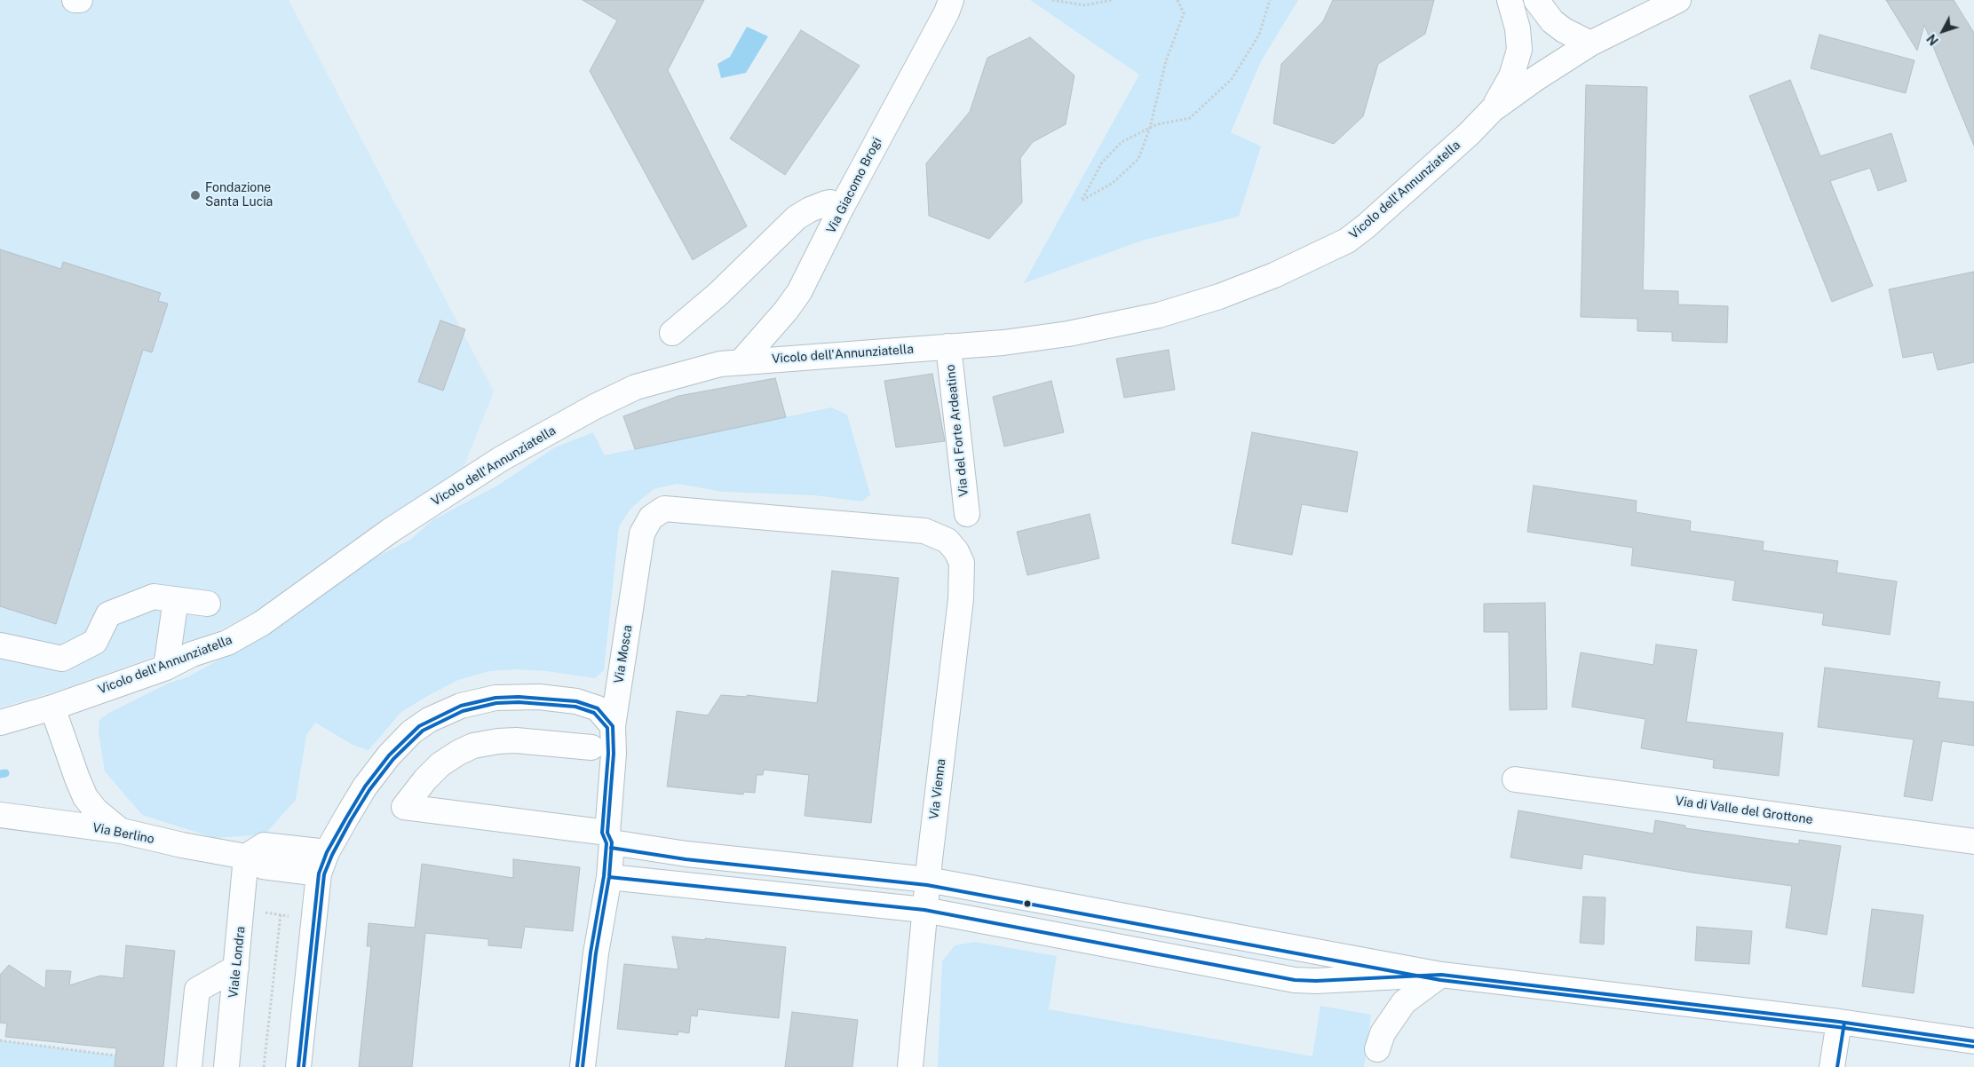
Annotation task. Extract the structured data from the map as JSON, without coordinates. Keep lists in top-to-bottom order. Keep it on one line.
{"streets":{"street":["Via Giacomo Brogi","Vicolo dell'Annunziatella","Via del Forte Ardeatino","Via Mosca","Via Vienna","Via di Valle del Grottone","Via Berlino","Viale Londra"]},"crossings":[["Via Giacomo Brogi","Vicolo dell'Annunziatella"],["Vicolo dell'Annunziatella","Via del Forte Ardeatino"],["Via Mosca","Via Vienna"],["Via Berlino","Viale Londra"]],"places":["Fondazione Santa Lucia"],"north":"bottom left"}
